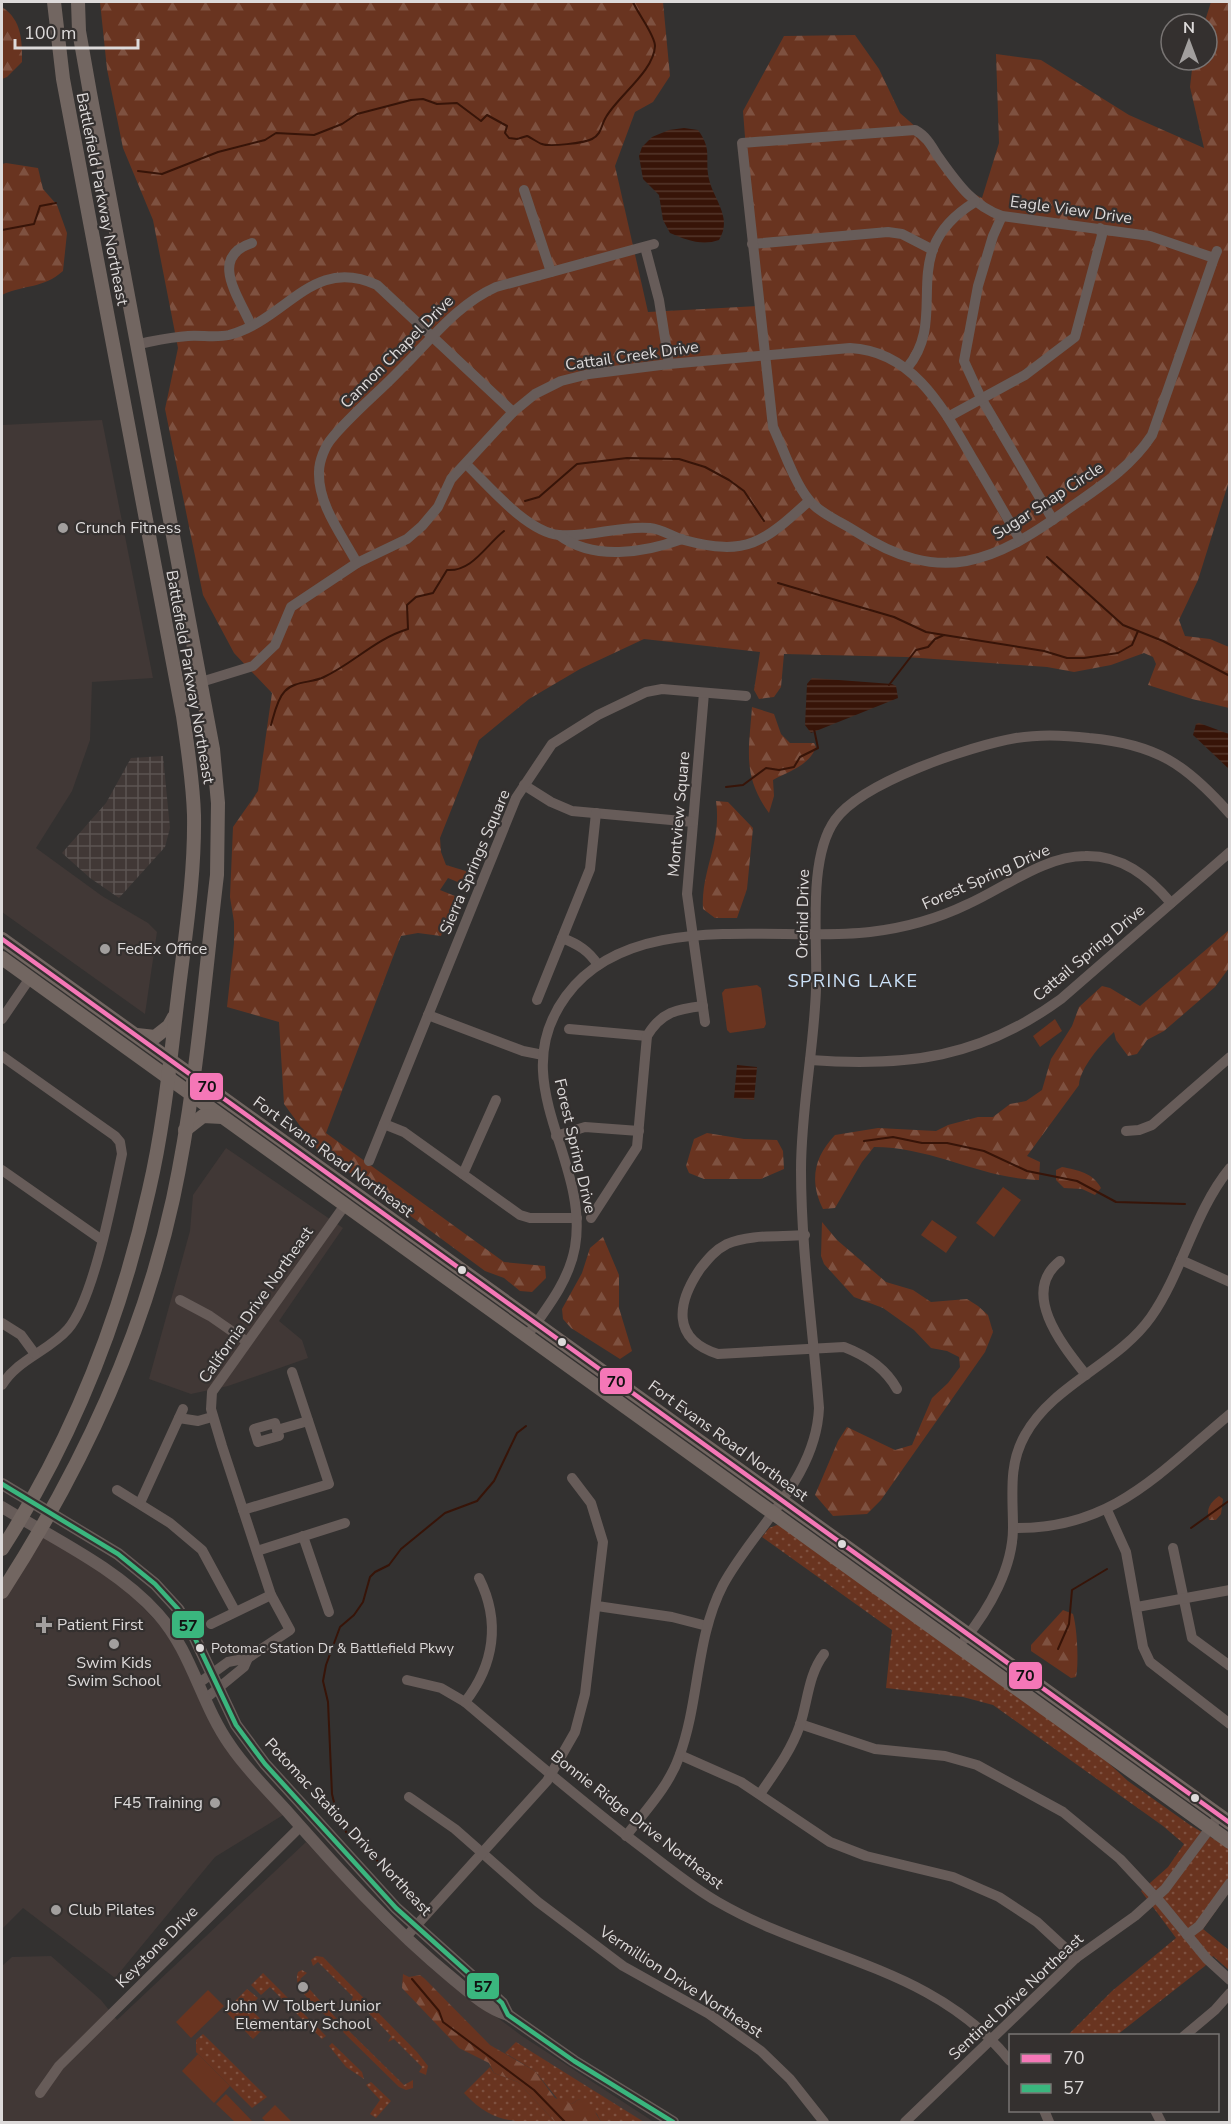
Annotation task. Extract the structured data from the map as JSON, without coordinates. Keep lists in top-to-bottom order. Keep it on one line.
{"streets":{"main road":["Battlefield Parkway Northeast","Fort Evans Road Northeast"],"street":["Eagle View Drive","Cannon Chapel Drive","Cattail Creek Drive","Sugar Snap Circle","Montview Square","Sierra Springs Square","Forest Spring Drive","Orchid Drive","Cattail Spring Drive","California Drive Northeast","Bonnie Ridge Drive Northeast","Potomac Station Drive Northeast","Keystone Drive","Vermillion Drive Northeast","Sentinel Drive Northeast"]},"crossings":[["Battlefield Parkway Northeast","Cattail Creek Drive"],["Battlefield Parkway Northeast","Fort Evans Road Northeast"],["Battlefield Parkway Northeast","Potomac Station Drive Northeast"],["Eagle View Drive","Sugar Snap Circle"],["Cannon Chapel Drive","Cattail Creek Drive"],["Cattail Creek Drive","Sugar Snap Circle"],["Montview Square","Sierra Springs Square"],["Montview Square","Forest Spring Drive"],["Forest Spring Drive","Orchid Drive"],["Forest Spring Drive","Cattail Spring Drive"],["Forest Spring Drive","Fort Evans Road Northeast"],["Orchid Drive","Cattail Spring Drive"],["Orchid Drive","Fort Evans Road Northeast"],["Orchid Drive","Bonnie Ridge Drive Northeast"],["Fort Evans Road Northeast","California Drive Northeast"],["Fort Evans Road Northeast","Sentinel Drive Northeast"],["Bonnie Ridge Drive Northeast","Sentinel Drive Northeast"],["Potomac Station Drive Northeast","Keystone Drive"]],"districts":["SPRING LAKE"],"places":{"other":["Crunch Fitness","FedEx Office","Swim Kids Swim School","Potomac Station Dr & Battlefield Pkwy","F45 Training","Club Pilates","John W Tolbert Junior Elementary School"],"health":["Patient First"]},"lines":["transit line 70","transit line 57"],"legend":["70","57"],"scale_bar":"100 m","north":"top"}
